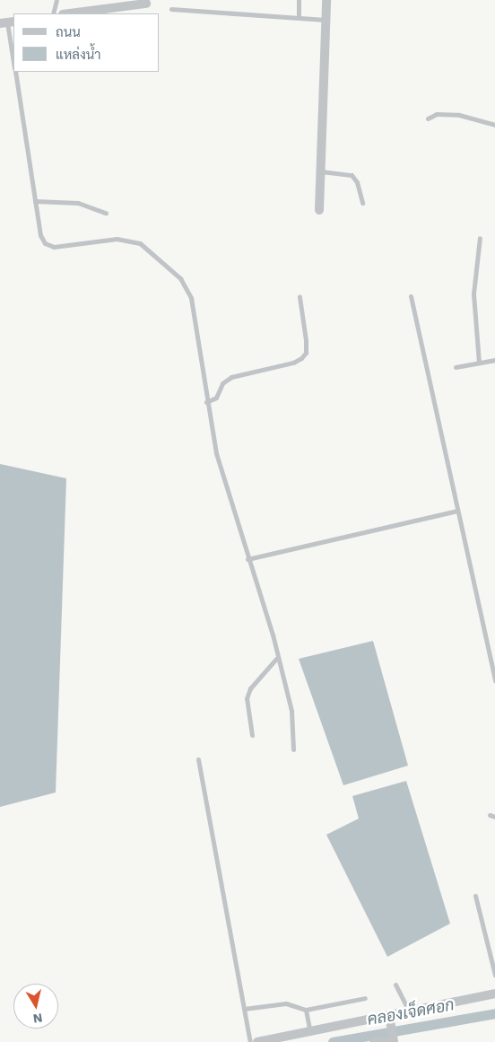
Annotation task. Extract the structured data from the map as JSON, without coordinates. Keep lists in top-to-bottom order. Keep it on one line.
{"water":["คลองเจ็ดศอก"],"legend":["ถนน","แหล่งน้ำ"],"north":"bottom"}
